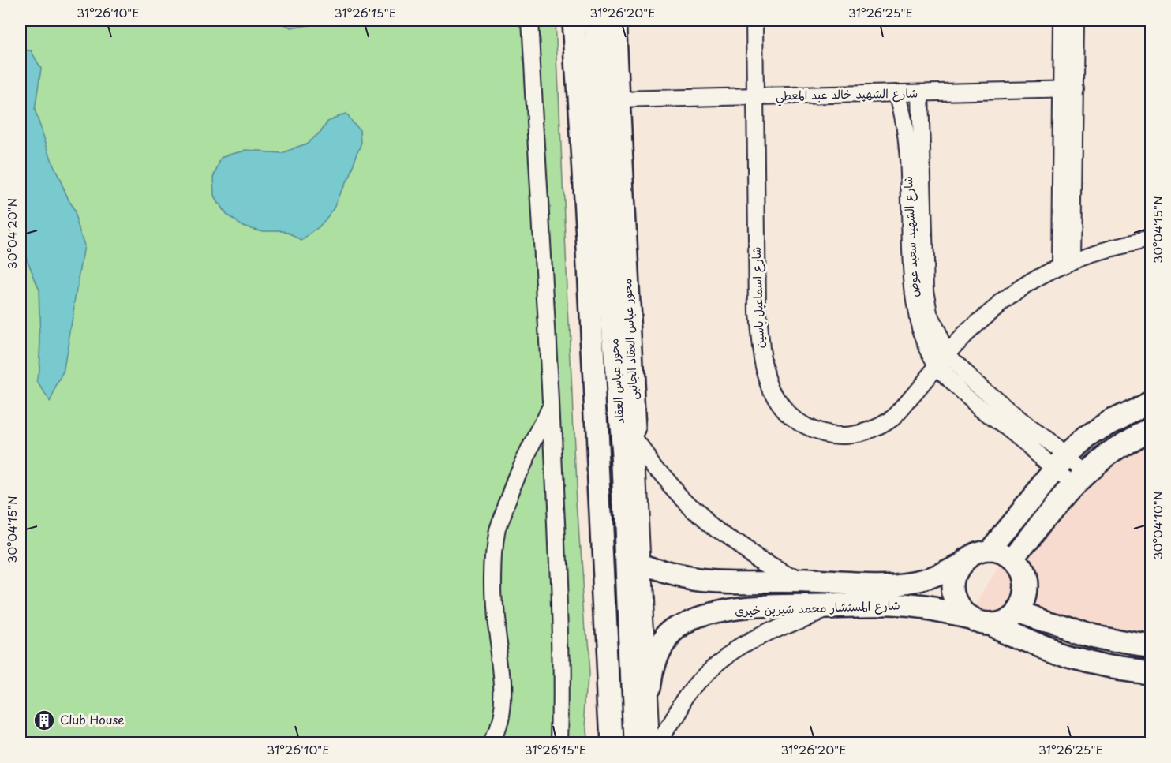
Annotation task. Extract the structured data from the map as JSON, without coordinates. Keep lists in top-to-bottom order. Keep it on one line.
{"streets":{"street":["شارع الشهيد خالد عبد المعطي","شارع الشهيد سعيد عوض","شارع اسماعيل ياسين","محور عباس العقاد الجانبى","محور عباس العقاد","شارع المستشار محمد شيرين خيرى"]},"crossings":[["شارع الشهيد خالد عبد المعطي","شارع الشهيد سعيد عوض"],["شارع الشهيد خالد عبد المعطي","شارع اسماعيل ياسين"],["شارع الشهيد خالد عبد المعطي","محور عباس العقاد الجانبى"],["شارع الشهيد سعيد عوض","شارع اسماعيل ياسين"],["محور عباس العقاد الجانبى","محور عباس العقاد"],["محور عباس العقاد الجانبى","شارع المستشار محمد شيرين خيرى"],["محور عباس العقاد","شارع المستشار محمد شيرين خيرى"]],"places":{"building":["Club House"]},"coordinates":["31°26'10\"E","31°26'15\"E","31°26'20\"E","31°26'25\"E","30°04'15\"N","30°04'20\"N","30°04'10\"N"]}
